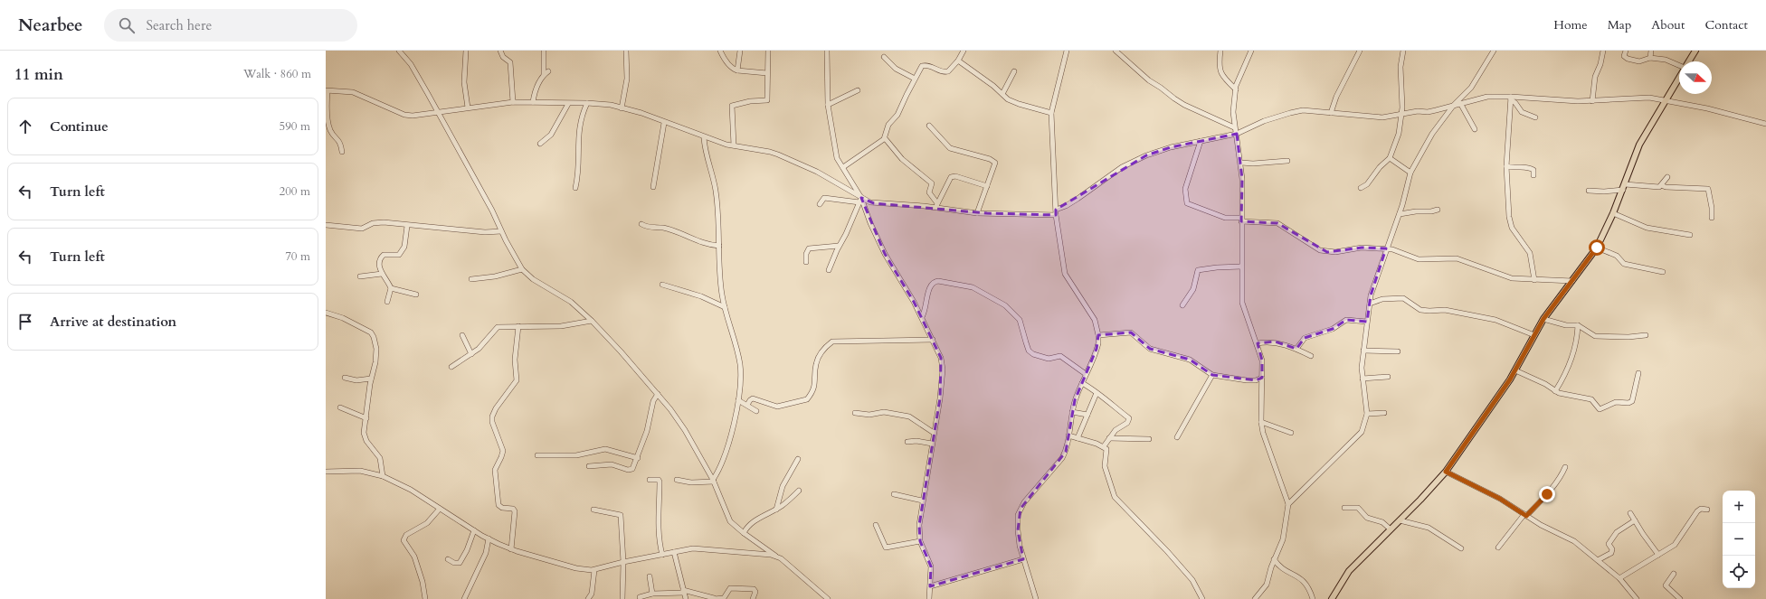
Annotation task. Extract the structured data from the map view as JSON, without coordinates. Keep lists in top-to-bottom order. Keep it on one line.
{"north":"right","page":{"header":"Nearbee","search":"Search here","nav":["Home","Map","About","Contact"],"heading":["11 min","Walk · 860 m"],"list":[["Continue","590 m"],["Turn left","200 m"],["Turn left","70 m"],"Arrive at destination"],"map_buttons":["+","−"]}}
